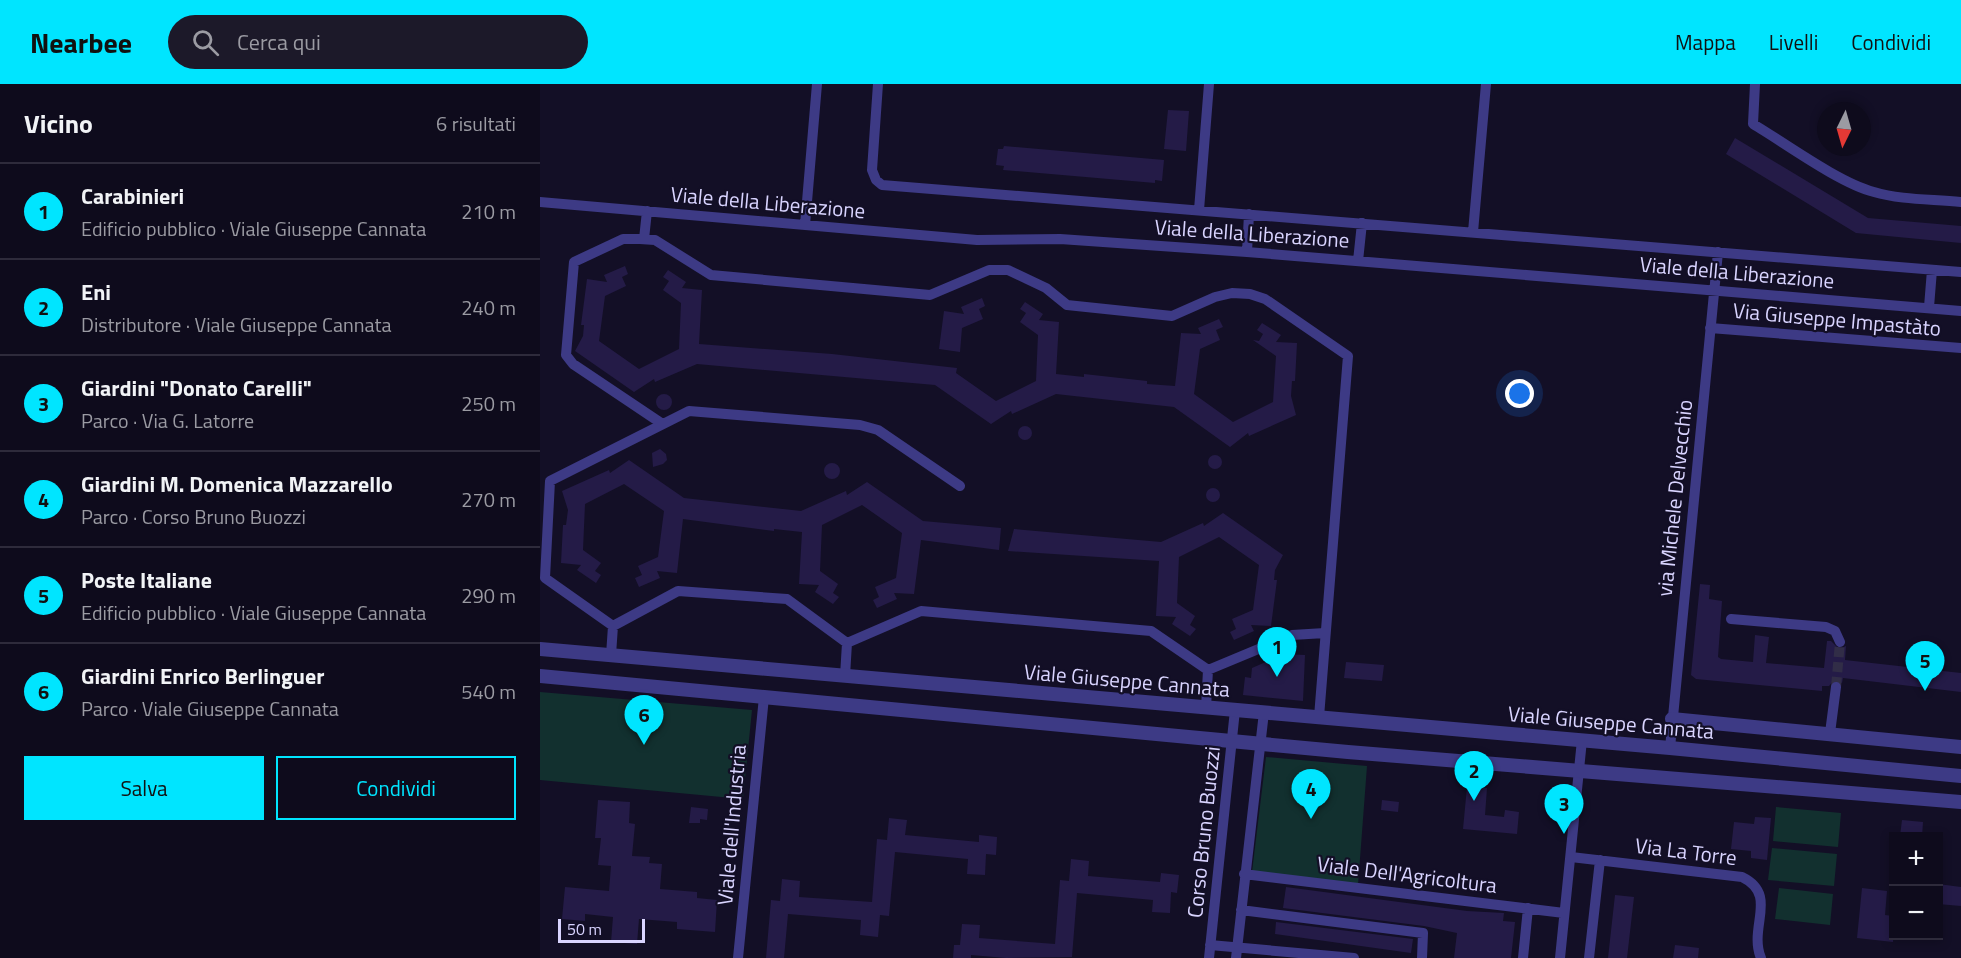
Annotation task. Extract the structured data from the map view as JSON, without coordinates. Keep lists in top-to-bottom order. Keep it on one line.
{"streets":{"street":["Viale della Liberazione","Via Giuseppe Impastàto","via Michele Delvecchio","Viale Giuseppe Cannata","Viale dell'Industria","Corso Bruno Buozzi","Via La Torre","Viale Dell'Agricoltura"]},"crossings":[["Viale della Liberazione","via Michele Delvecchio"],["Via Giuseppe Impastàto","via Michele Delvecchio"],["via Michele Delvecchio","Viale Giuseppe Cannata"],["Viale Giuseppe Cannata","Corso Bruno Buozzi"]],"scale_bar":"50 m","north":"bottom","page":{"header":"Nearbee","search":"Cerca qui","nav":["Mappa","Livelli","Condividi"],"heading":["Vicino","6 risultati"],"list":[{"mark":"1","name":"Carabinieri","note":"Edificio pubblico · Viale Giuseppe Cannata","value":"210 m"},{"mark":"2","name":"Eni","note":"Distributore · Viale Giuseppe Cannata","value":"240 m"},{"mark":"3","name":"Giardini \"Donato Carelli\"","note":"Parco · Via G. Latorre","value":"250 m"},{"mark":"4","name":"Giardini M. Domenica Mazzarello","note":"Parco · Corso Bruno Buozzi","value":"270 m"},{"mark":"5","name":"Poste Italiane","note":"Edificio pubblico · Viale Giuseppe Cannata","value":"290 m"},{"mark":"6","name":"Giardini Enrico Berlinguer","note":"Parco · Viale Giuseppe Cannata","value":"540 m"}],"pins":["1","5","6","2","4","3"],"buttons":["Salva","Condividi"],"map_buttons":["+","−"],"scale":"50 m"}}
